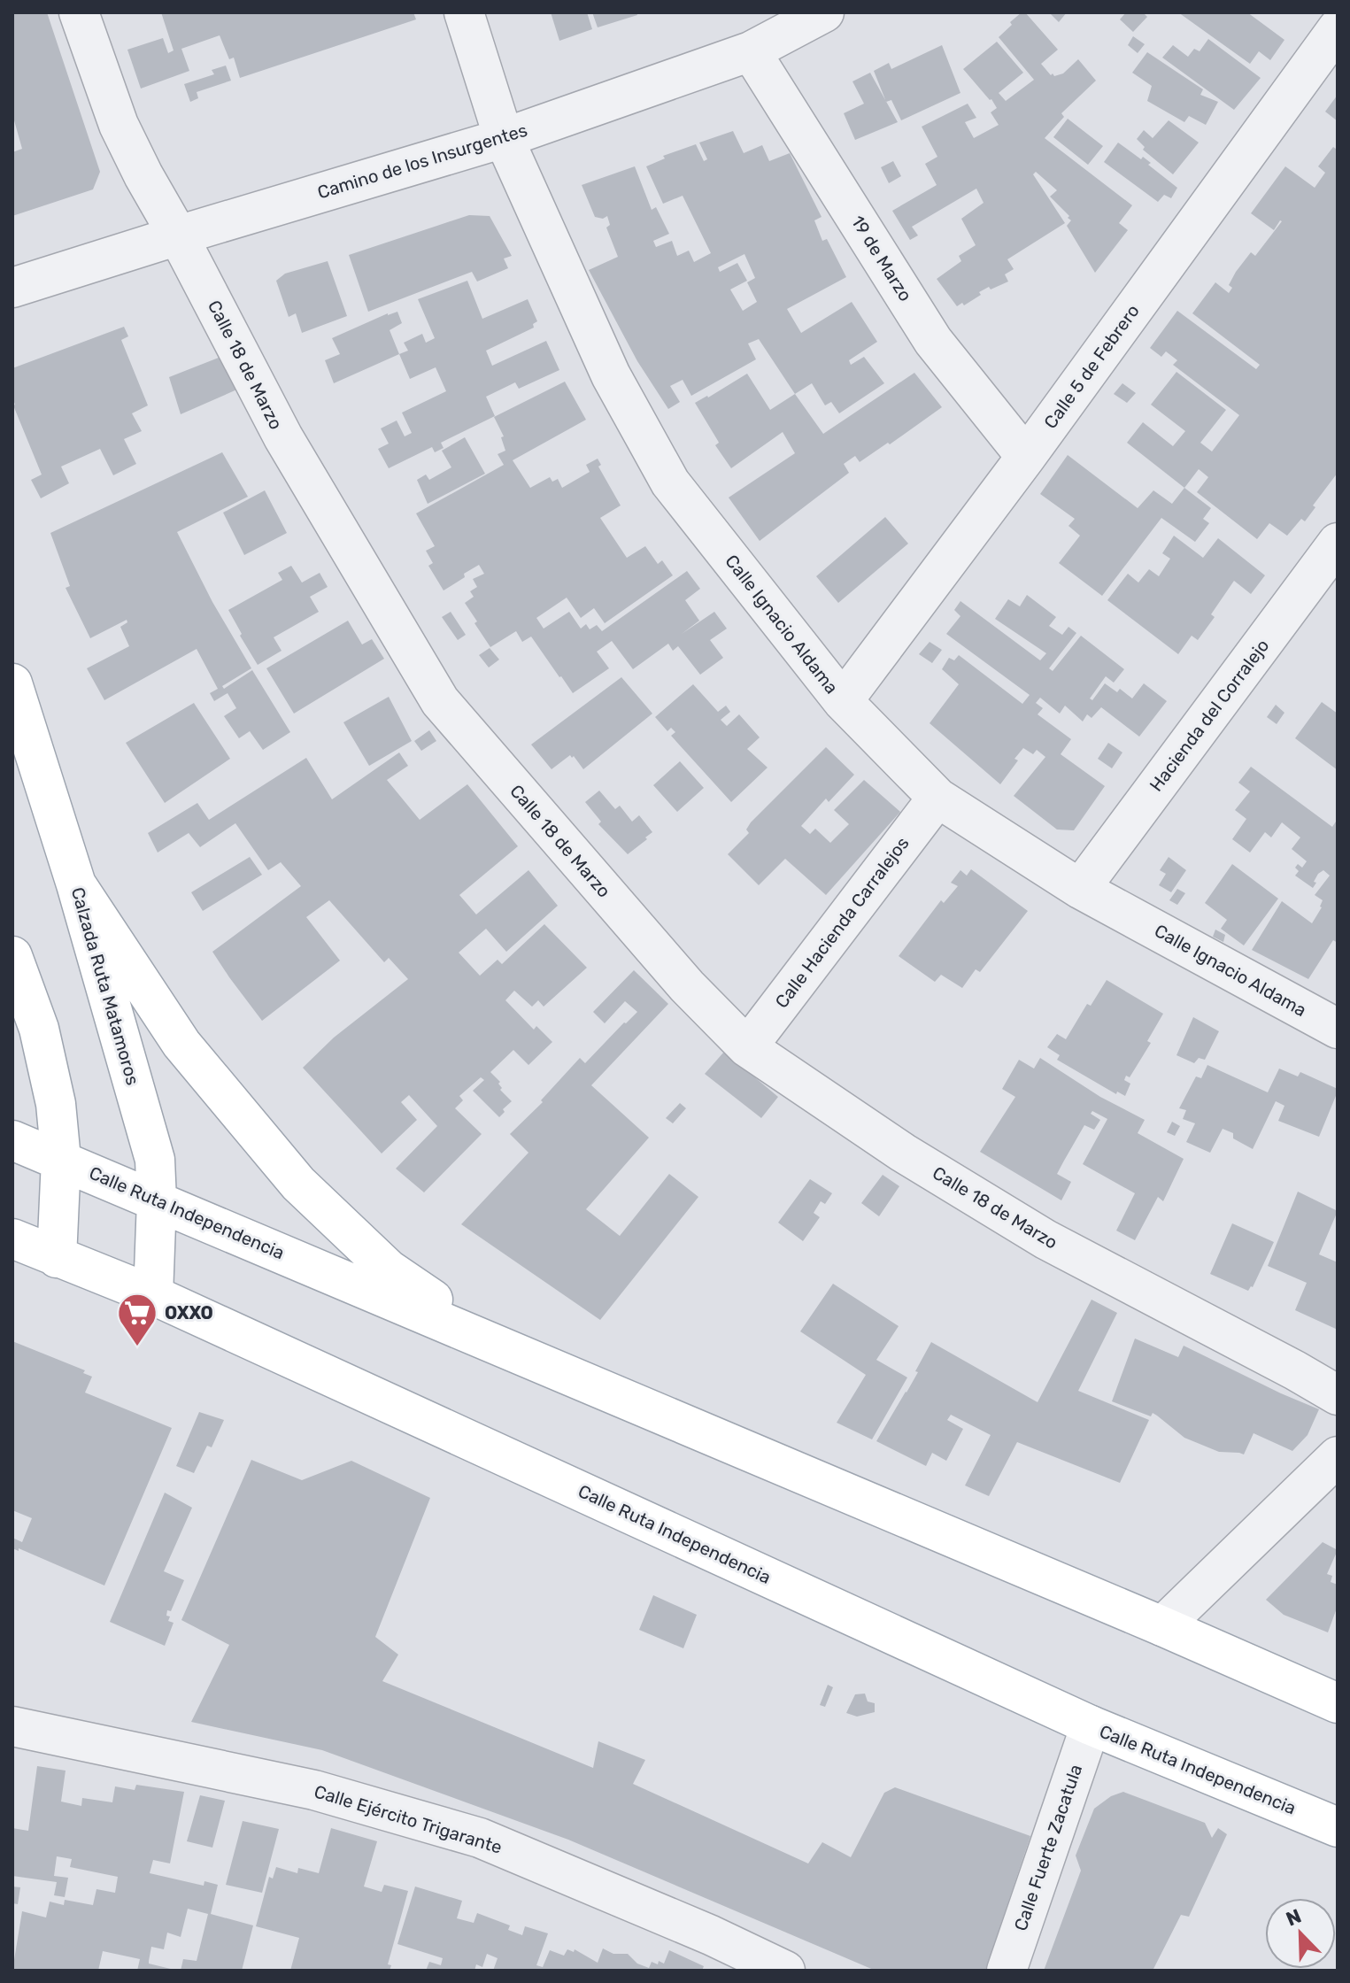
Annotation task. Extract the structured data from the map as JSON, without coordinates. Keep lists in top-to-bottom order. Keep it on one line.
{"streets":{"main road":["Calzada Ruta Matamoros","Calle Ruta Independencia"],"street":["Camino de los Insurgentes","19 de Marzo","Calle 18 de Marzo","Calle 5 de Febrero","Calle Ignacio Aldama","Hacienda del Corralejo","Calle Hacienda Carralejos","Calle Ejército Trigarante","Calle Fuerte Zacatula"]},"crossings":[["Camino de los Insurgentes","19 de Marzo"],["Camino de los Insurgentes","Calle 18 de Marzo"],["Camino de los Insurgentes","Calle Ignacio Aldama"],["19 de Marzo","Calle 5 de Febrero"],["Calle 18 de Marzo","Calle Hacienda Carralejos"],["Calle 5 de Febrero","Calle Ignacio Aldama"],["Calle Ignacio Aldama","Hacienda del Corralejo"],["Calle Ignacio Aldama","Calle Hacienda Carralejos"],["Calzada Ruta Matamoros","Calle Ruta Independencia"],["Calle Ruta Independencia","Calle Fuerte Zacatula"]],"places":{"supermarket":["OXXO"]},"north":"top left"}
